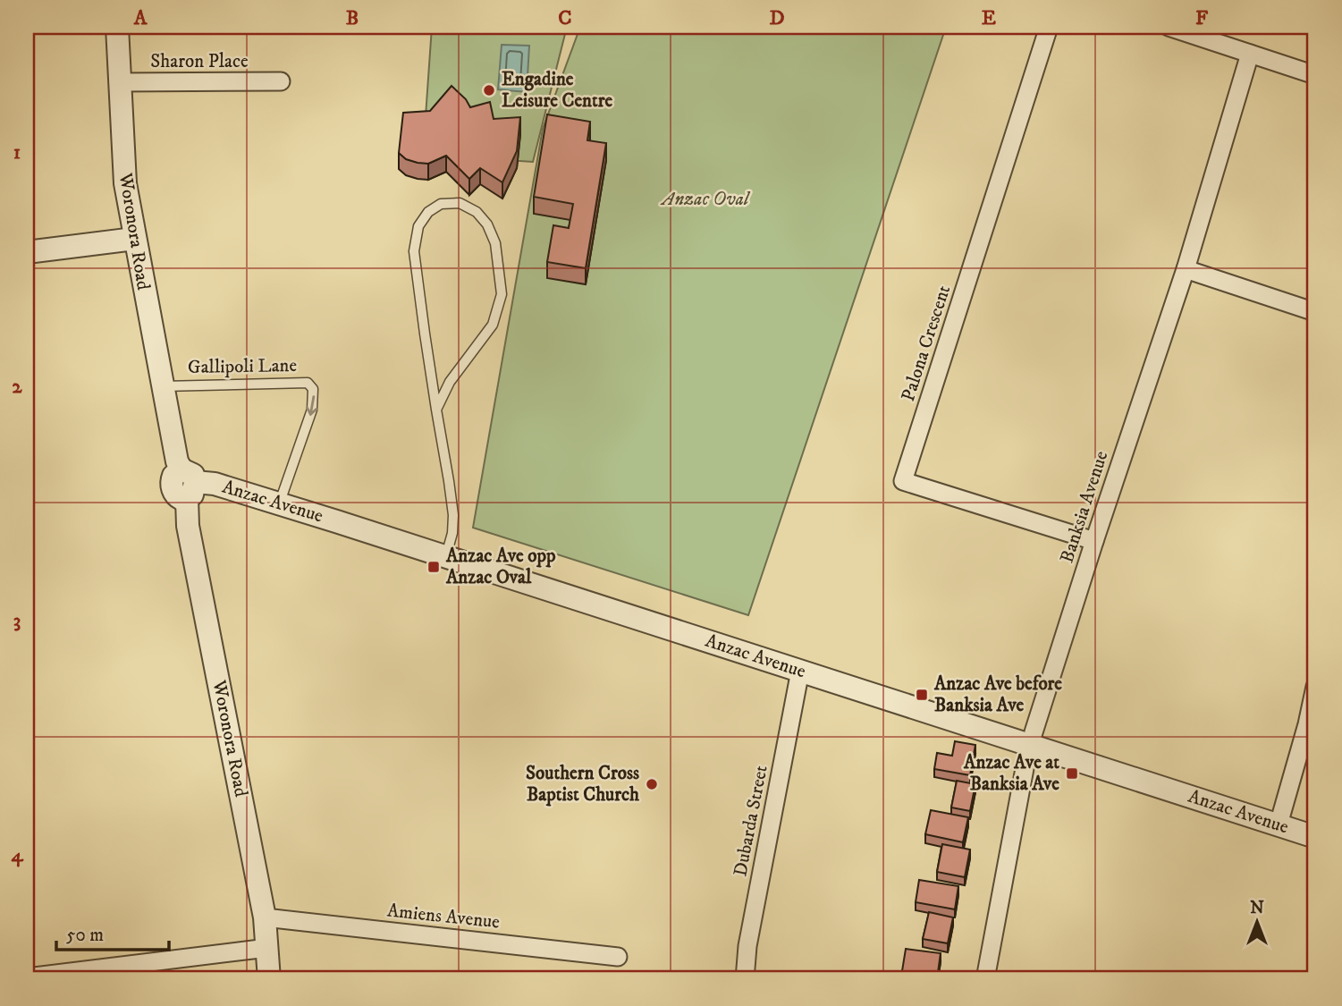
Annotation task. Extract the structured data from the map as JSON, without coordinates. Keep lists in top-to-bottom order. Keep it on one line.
{"streets":{"street":["Sharon Place","Woronora Road","Palona Crescent","Anzac Avenue","Banksia Avenue","Dubarda Street","Amiens Avenue"],"lane":["Gallipoli Lane"]},"crossings":[["Sharon Place","Woronora Road"],["Woronora Road","Gallipoli Lane"],["Woronora Road","Anzac Avenue"],["Woronora Road","Amiens Avenue"],["Palona Crescent","Banksia Avenue"],["Gallipoli Lane","Anzac Avenue"],["Anzac Avenue","Banksia Avenue"],["Anzac Avenue","Dubarda Street"]],"parks":["Anzac Oval"],"places":{"other":["Engadine Leisure Centre","Southern Cross Baptist Church"],"transit":["Anzac Ave opp Anzac Oval","Anzac Ave before Banksia Ave","Anzac Ave at Banksia Ave"]},"scale_bar":"50 m","north":"top","grid":{"columns":["A","B","C","D","E","F"],"rows":["1","2","3","4"]}}
